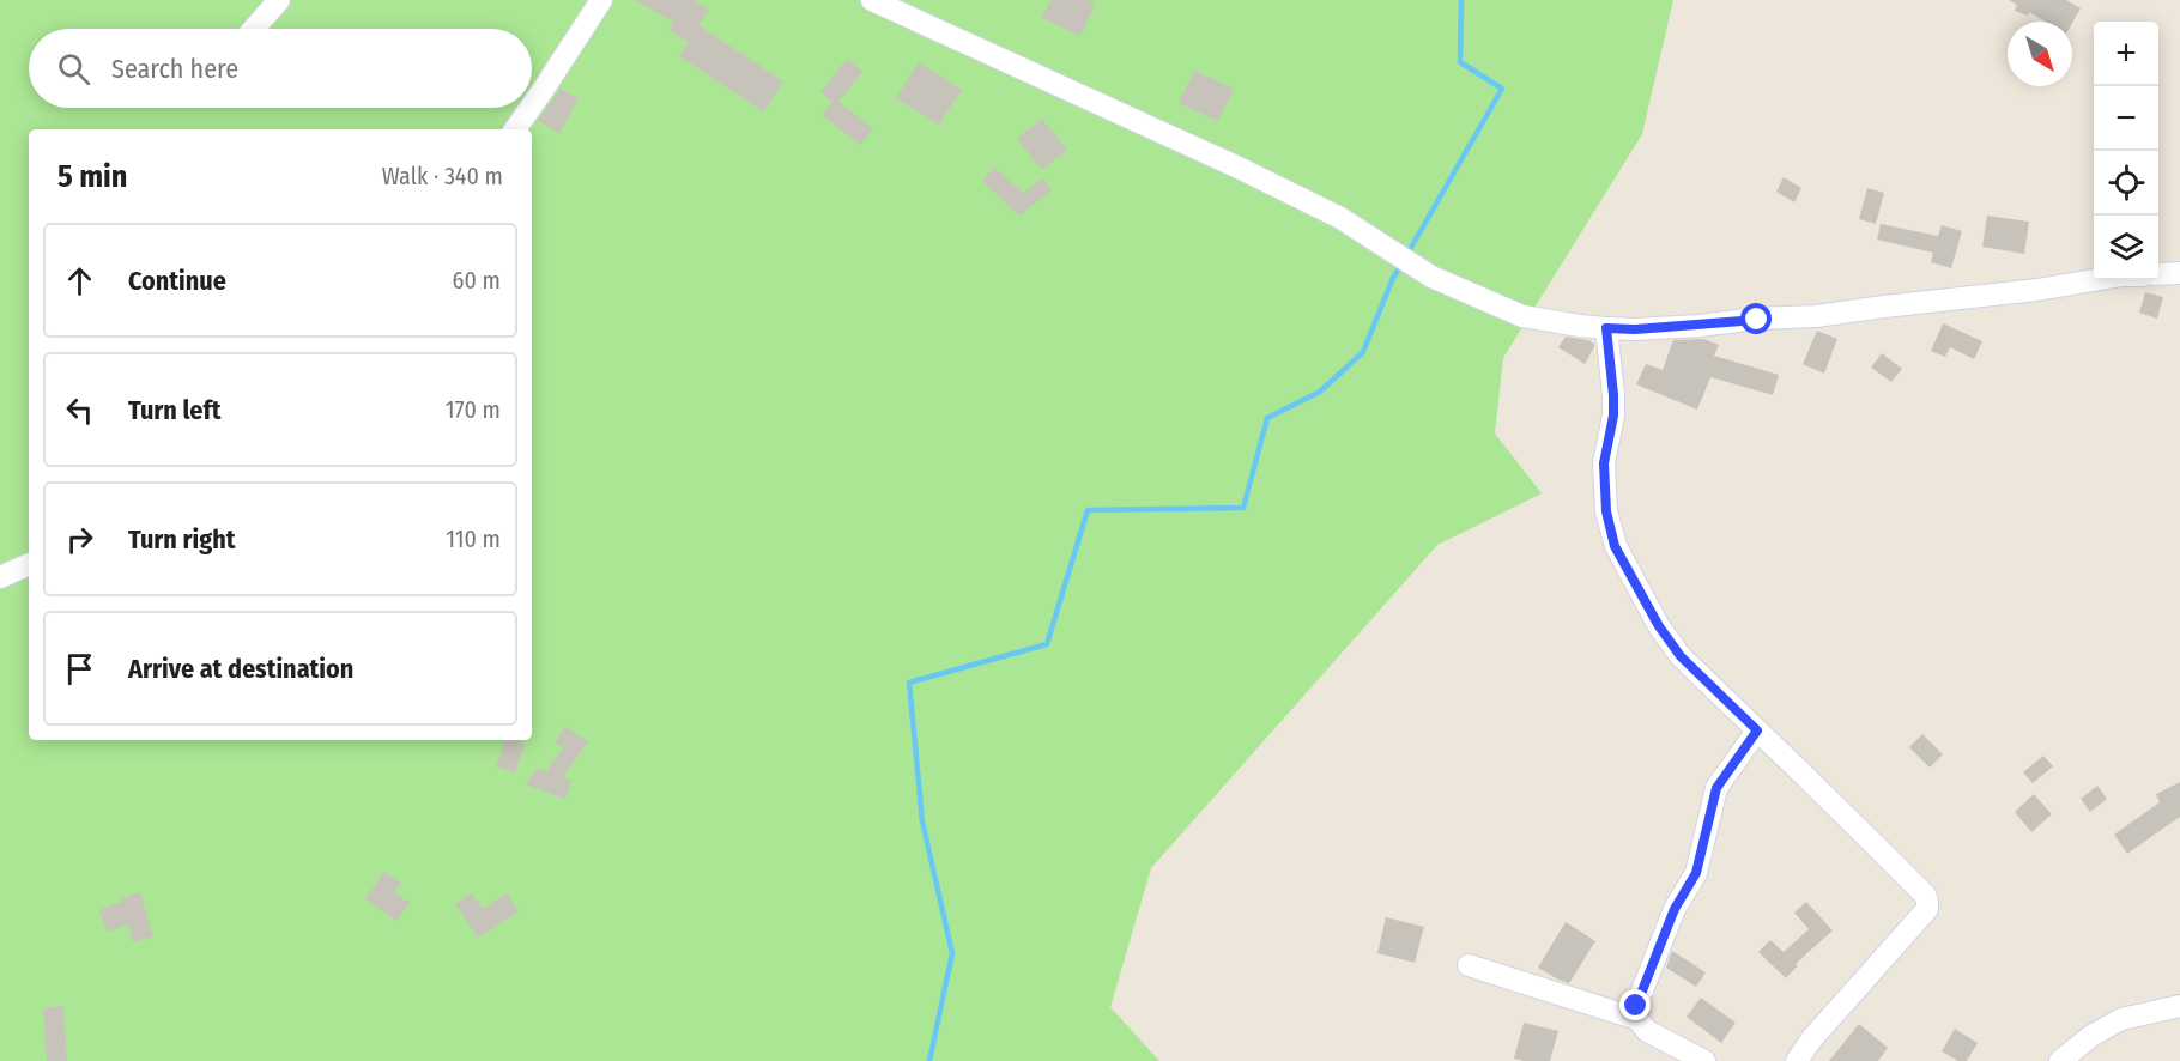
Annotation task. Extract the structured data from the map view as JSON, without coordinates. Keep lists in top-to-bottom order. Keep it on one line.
{"north":"bottom right","page":{"map_buttons":["+","−"],"search":"Search here","heading":["5 min","Walk · 340 m"],"list":[["Continue","60 m"],["Turn left","170 m"],["Turn right","110 m"],"Arrive at destination"]}}
